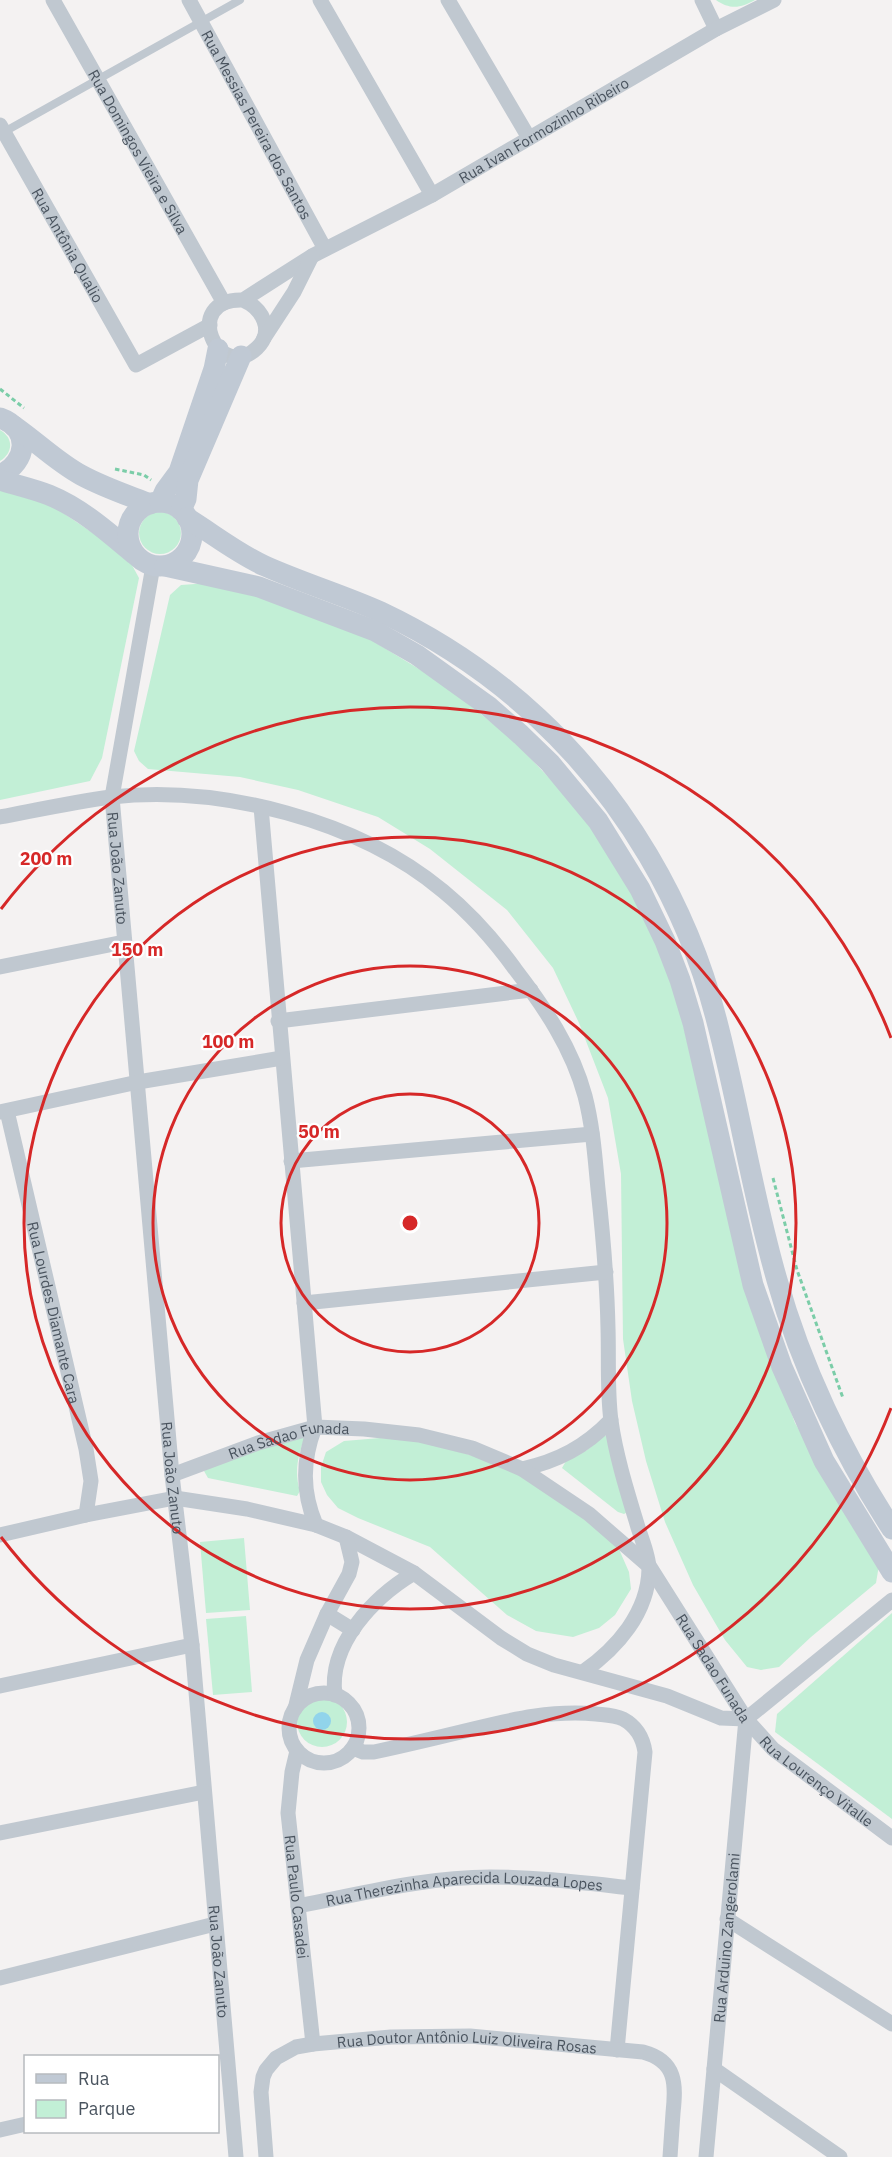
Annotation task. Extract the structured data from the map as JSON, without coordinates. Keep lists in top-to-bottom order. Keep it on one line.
{"streets":{"street":["Rua Messias Pereira dos Santos","Rua Ivan Formozinho Ribeiro","Rua Domingos Vieira e Silva","Rua Antônia Qualio","Rua João Zanuto","Rua Lourdes Diamante Cara","Rua Sadao Funada","Rua Lourenço Vitalle","Rua Therezinha Aparecida Louzada Lopes","Rua Paulo Casadei","Rua Arduino Zangerolami","Rua Doutor Antônio Luiz Oliveira Rosas"]},"crossings":[["Rua Messias Pereira dos Santos","Rua Ivan Formozinho Ribeiro"],["Rua Ivan Formozinho Ribeiro","Rua Domingos Vieira e Silva"],["Rua Ivan Formozinho Ribeiro","Rua Antônia Qualio"],["Rua Domingos Vieira e Silva","Rua Antônia Qualio"],["Rua João Zanuto","Rua Sadao Funada"],["Rua Lourdes Diamante Cara","Rua Sadao Funada"],["Rua Sadao Funada","Rua Lourenço Vitalle"],["Rua Sadao Funada","Rua Arduino Zangerolami"],["Rua Lourenço Vitalle","Rua Arduino Zangerolami"],["Rua Therezinha Aparecida Louzada Lopes","Rua Paulo Casadei"],["Rua Paulo Casadei","Rua Doutor Antônio Luiz Oliveira Rosas"]],"legend":["Rua","Parque"],"rings":["200 m","150 m","100 m","50 m"]}
